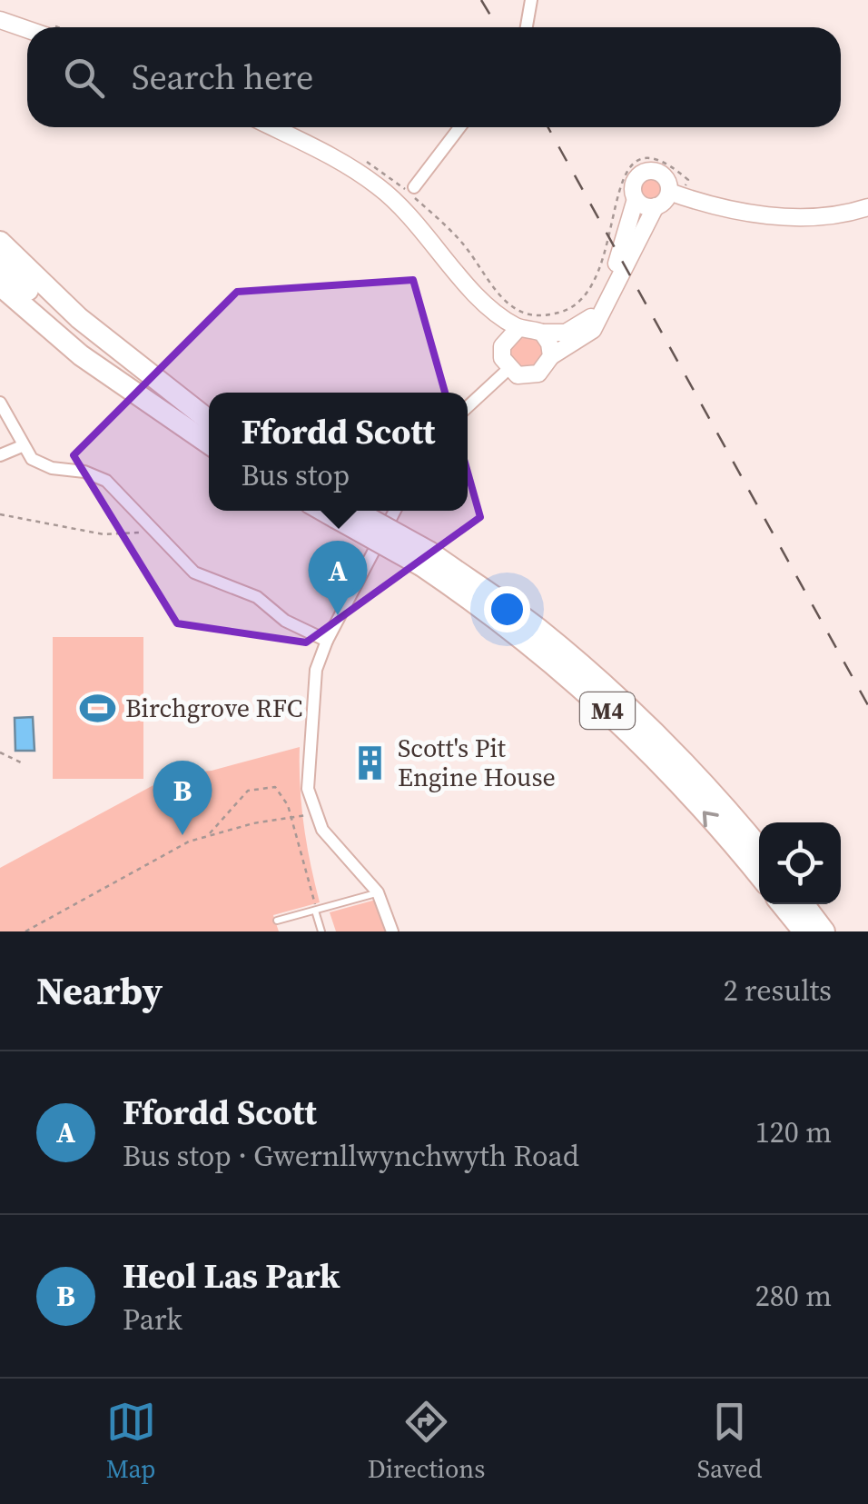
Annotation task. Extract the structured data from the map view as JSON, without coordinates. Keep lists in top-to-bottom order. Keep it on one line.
{"streets":{"highway":["M4"]},"places":{"sports":["Birchgrove RFC"],"building":["Scott's Pit Engine House"]},"page":{"search":"Search here","popup":["Ffordd Scott","Bus stop"],"pins":["A","B"],"heading":["Nearby","2 results"],"list":[{"mark":"A","name":"Ffordd Scott","note":"Bus stop · Gwernllwynchwyth Road","value":"120 m"},{"mark":"B","name":"Heol Las Park","note":"Park","value":"280 m"}],"nav":["Map","Directions","Saved"]}}
